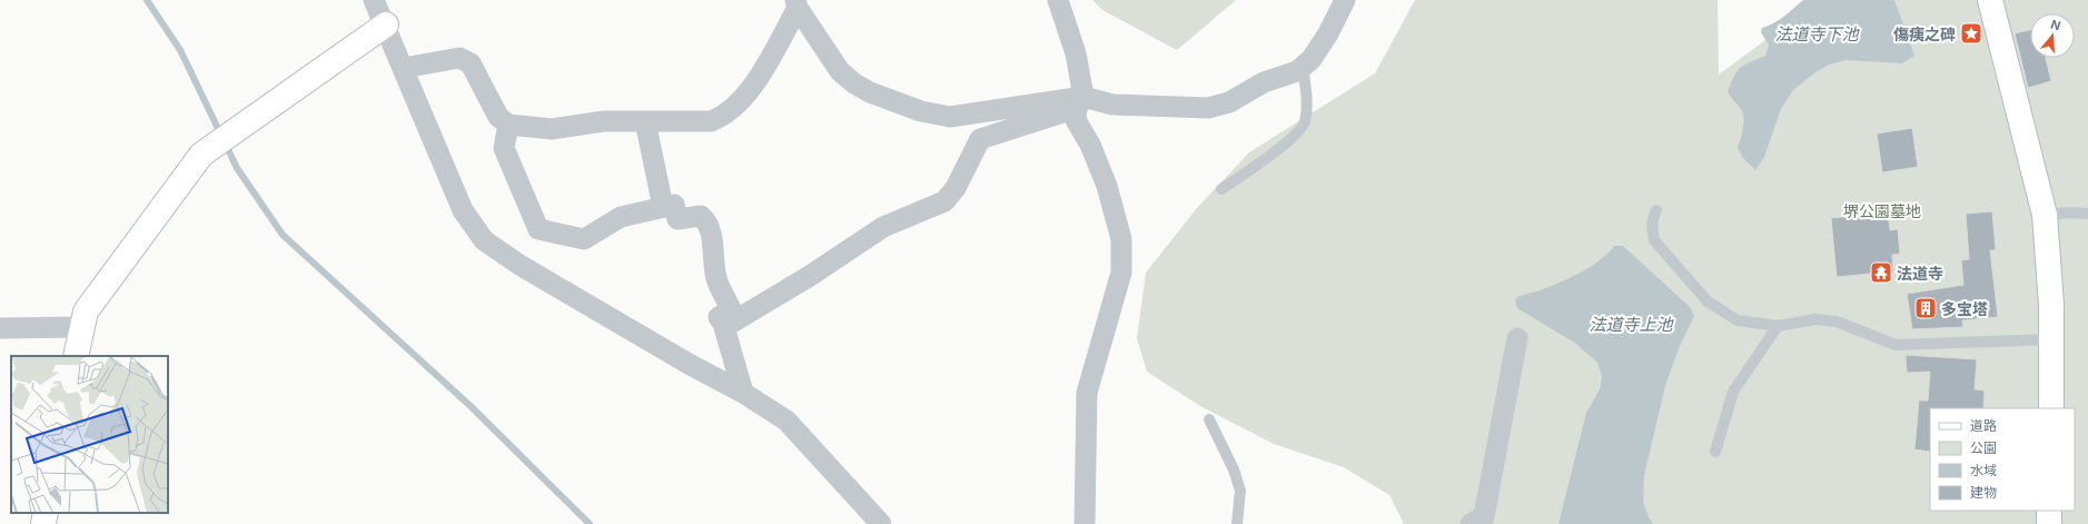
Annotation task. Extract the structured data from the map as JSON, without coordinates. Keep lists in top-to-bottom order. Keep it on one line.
{"water":["法道寺下池","法道寺上池"],"parks":["堺公園墓地"],"places":{"place":["傷痍之碑"],"temple":["法道寺"],"building":["多宝塔"]},"legend":["道路","公園","水域","建物"],"north":"top"}
